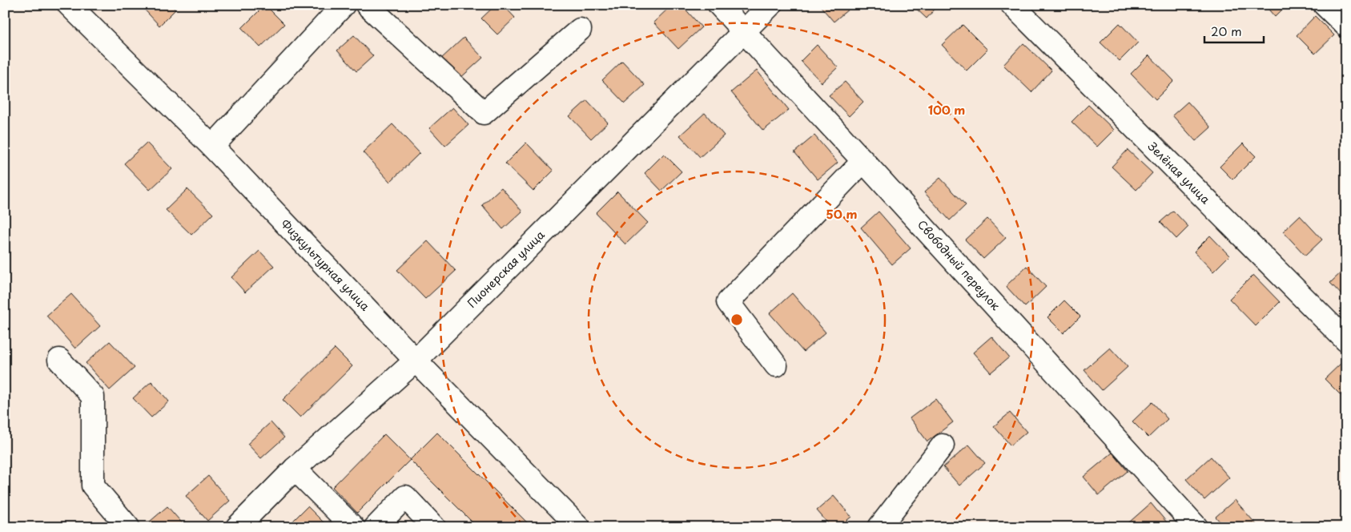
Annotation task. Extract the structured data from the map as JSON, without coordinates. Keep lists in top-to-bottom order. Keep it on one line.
{"streets":{"street":["Зелёная улица","Физкультурная улица","Свободный переулок","Пионерская улица"]},"crossings":[["Физкультурная улица","Пионерская улица"],["Свободный переулок","Пионерская улица"]],"scale_bar":"20 m","rings":["100 m","50 m"]}
